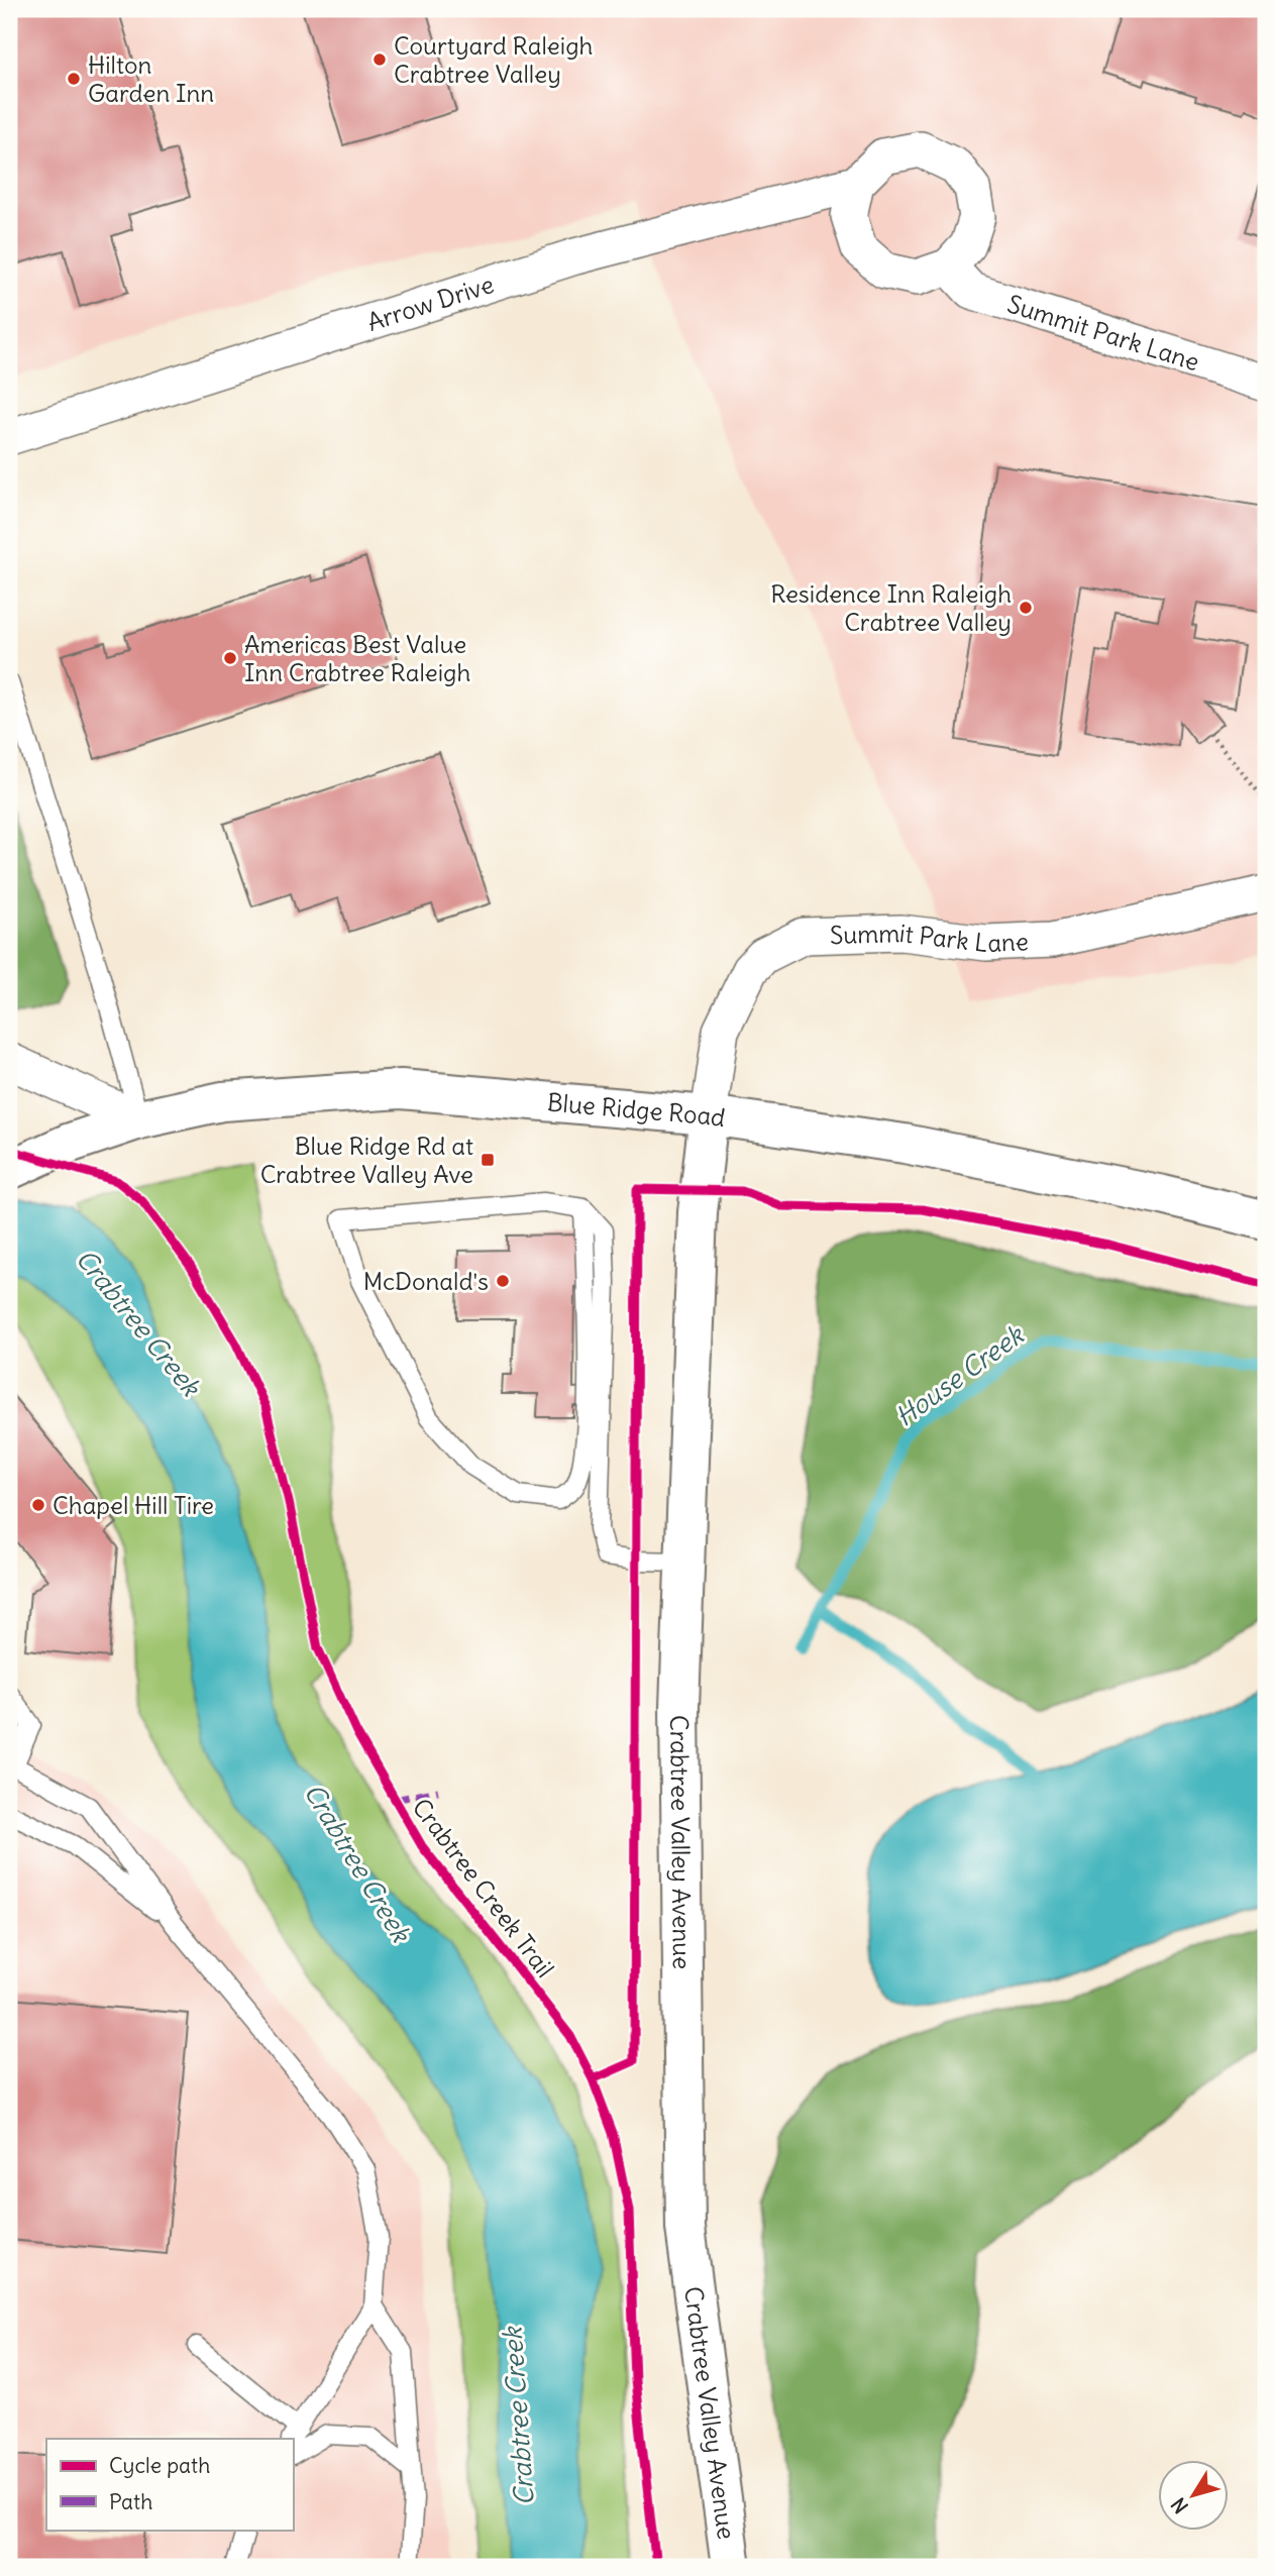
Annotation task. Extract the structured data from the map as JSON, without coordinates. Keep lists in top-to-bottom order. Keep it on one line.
{"streets":{"street":["Arrow Drive","Summit Park Lane","Blue Ridge Road","Crabtree Valley Avenue"],"cycle path":["Crabtree Creek Trail"]},"crossings":[["Arrow Drive","Summit Park Lane"],["Summit Park Lane","Blue Ridge Road"],["Summit Park Lane","Crabtree Valley Avenue"],["Blue Ridge Road","Crabtree Valley Avenue"]],"water":["Crabtree Creek","House Creek"],"places":{"other":["Courtyard Raleigh Crabtree Valley","Hilton Garden Inn","Residence Inn Raleigh Crabtree Valley","Americas Best Value Inn Crabtree Raleigh","McDonald's","Chapel Hill Tire"],"transit":["Blue Ridge Rd at Crabtree Valley Ave"]},"legend":["Cycle path","Path"],"north":"bottom left"}
